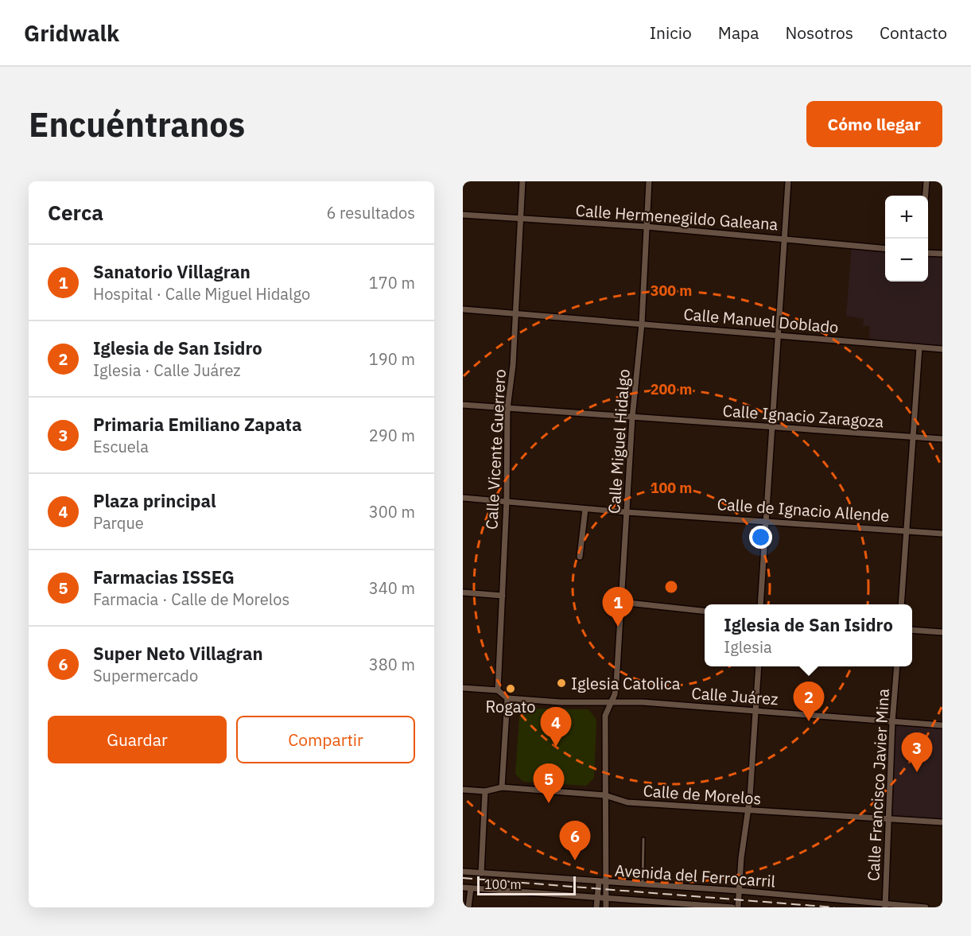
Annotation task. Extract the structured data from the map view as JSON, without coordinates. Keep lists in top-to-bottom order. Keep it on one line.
{"streets":{"street":["Calle Hermenegildo Galeana","Calle Manuel Doblado","Calle Ignacio Zaragoza","Calle Miguel Hidalgo","Calle Vicente Guerrero","Calle de Ignacio Allende","Calle Juárez","Calle Francisco Javier Mina","Calle de Morelos","Avenida del Ferrocarril"]},"crossings":[["Calle Hermenegildo Galeana","Calle Miguel Hidalgo"],["Calle Hermenegildo Galeana","Calle Vicente Guerrero"],["Calle Manuel Doblado","Calle Miguel Hidalgo"],["Calle Manuel Doblado","Calle Vicente Guerrero"],["Calle Ignacio Zaragoza","Calle Miguel Hidalgo"],["Calle Ignacio Zaragoza","Calle Vicente Guerrero"],["Calle Miguel Hidalgo","Calle de Ignacio Allende"],["Calle Miguel Hidalgo","Calle Juárez"],["Calle Miguel Hidalgo","Calle de Morelos"],["Calle Vicente Guerrero","Calle de Ignacio Allende"],["Calle Juárez","Calle Francisco Javier Mina"],["Calle Francisco Javier Mina","Calle de Morelos"],["Calle Francisco Javier Mina","Avenida del Ferrocarril"]],"places":["Iglesia Catolica","Rogato"],"scale_bar":"100 m","page":{"header":"Gridwalk","nav":["Inicio","Mapa","Nosotros","Contacto"],"buttons":["Cómo llegar",["Guardar","Compartir"]],"title":"Encuéntranos","heading":["Cerca","6 resultados"],"map_buttons":["+","−"],"list":[{"mark":"1","name":"Sanatorio Villagran","note":"Hospital · Calle Miguel Hidalgo","value":"170 m"},{"mark":"2","name":"Iglesia de San Isidro","note":"Iglesia · Calle Juárez","value":"190 m"},{"mark":"3","name":"Primaria Emiliano Zapata","note":"Escuela","value":"290 m"},{"mark":"4","name":"Plaza principal","note":"Parque","value":"300 m"},{"mark":"5","name":"Farmacias ISSEG","note":"Farmacia · Calle de Morelos","value":"340 m"},{"mark":"6","name":"Super Neto Villagran","note":"Supermercado","value":"380 m"}],"pins":["1","2","4","3","5","6"],"popup":["Iglesia de San Isidro","Iglesia"],"scale":"100 m"},"rings":["300 m","200 m","100 m"]}
